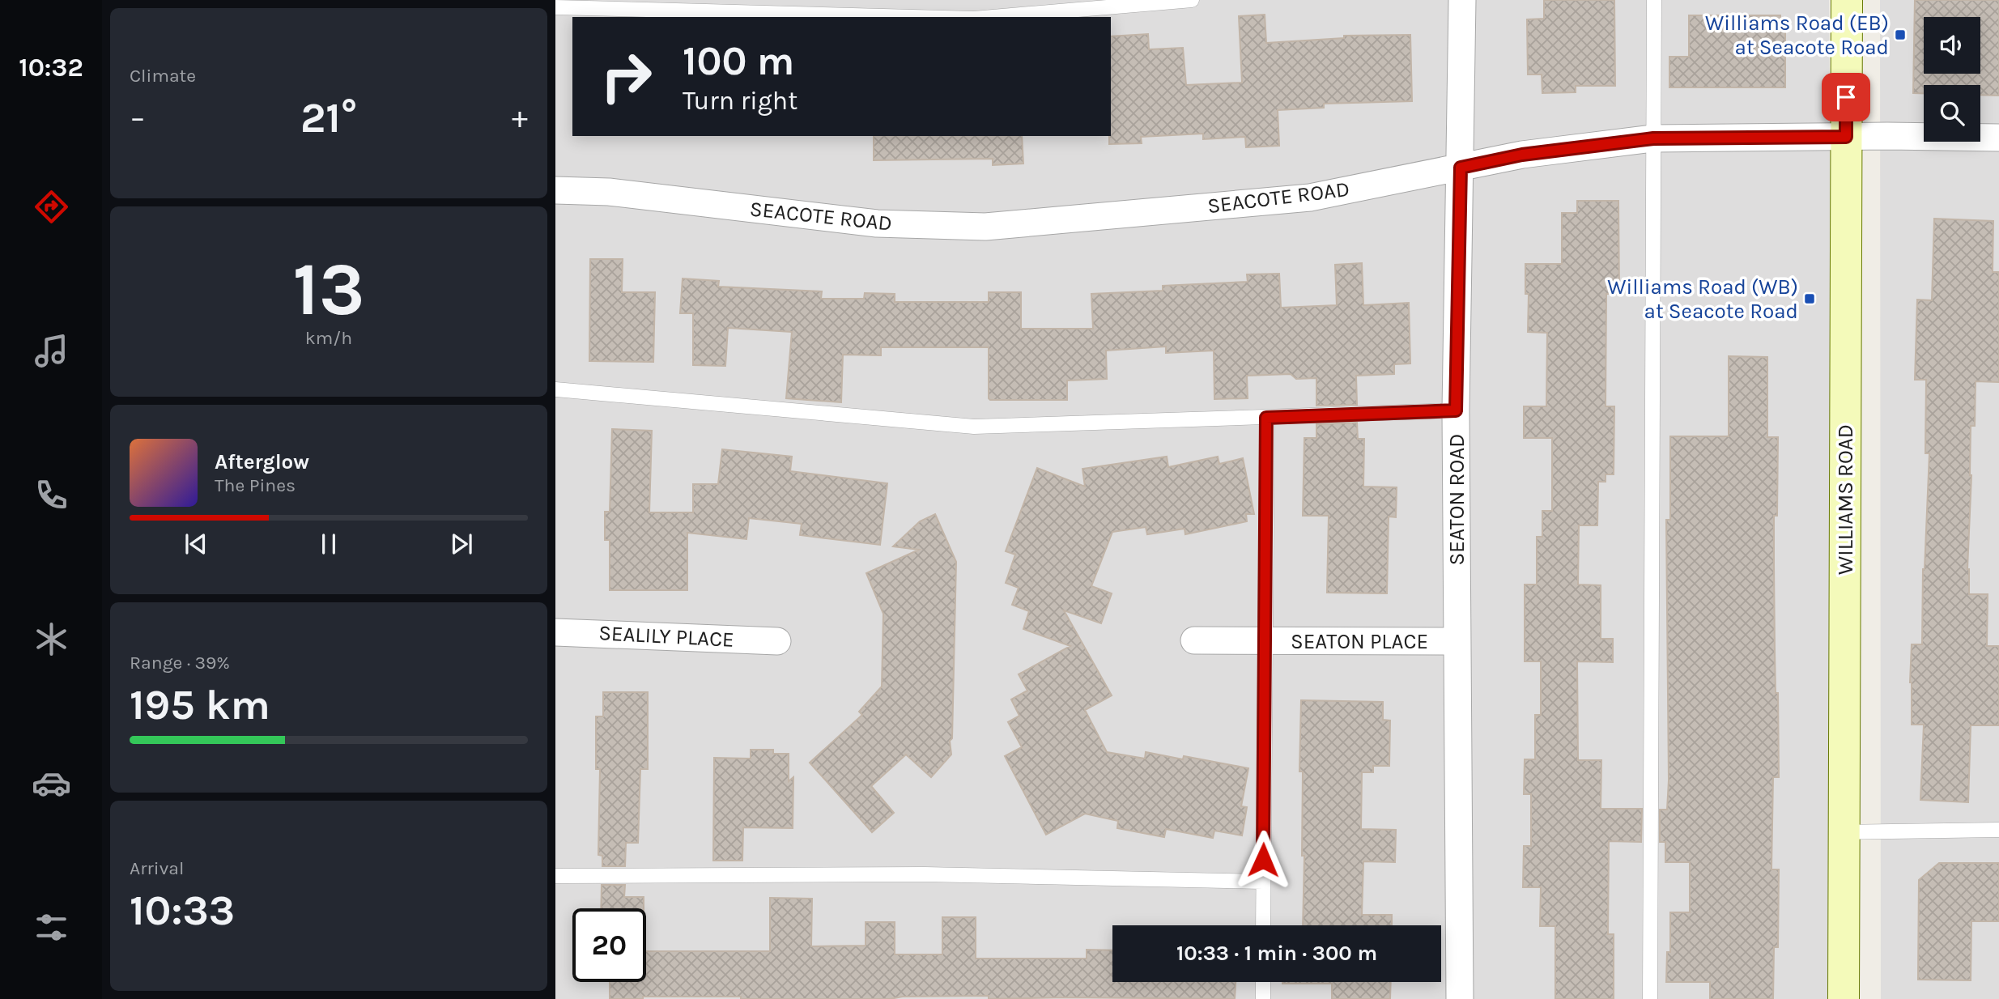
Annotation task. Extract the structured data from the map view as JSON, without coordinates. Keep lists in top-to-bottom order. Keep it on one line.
{"streets":{"street":["SEACOTE ROAD","SEATON ROAD","WILLIAMS ROAD","SEALILY PLACE","SEATON PLACE"]},"crossings":[["SEACOTE ROAD","SEATON ROAD"],["SEACOTE ROAD","WILLIAMS ROAD"],["SEATON ROAD","SEATON PLACE"]],"places":{"transit":["Williams Road (EB) at Seacote Road","Williams Road (WB) at Seacote Road"]},"page":{"tabs":"10:32","tile":["Climate",["13","km/h"],["Range · 39%","195 km"],["Arrival","10:33"]],"turn":["100 m","Turn right"],"heat":["−","21°","+"],"song":["Afterglow","The Pines"],"limit":"20","trip":"10:33 · 1 min · 300 m"}}
